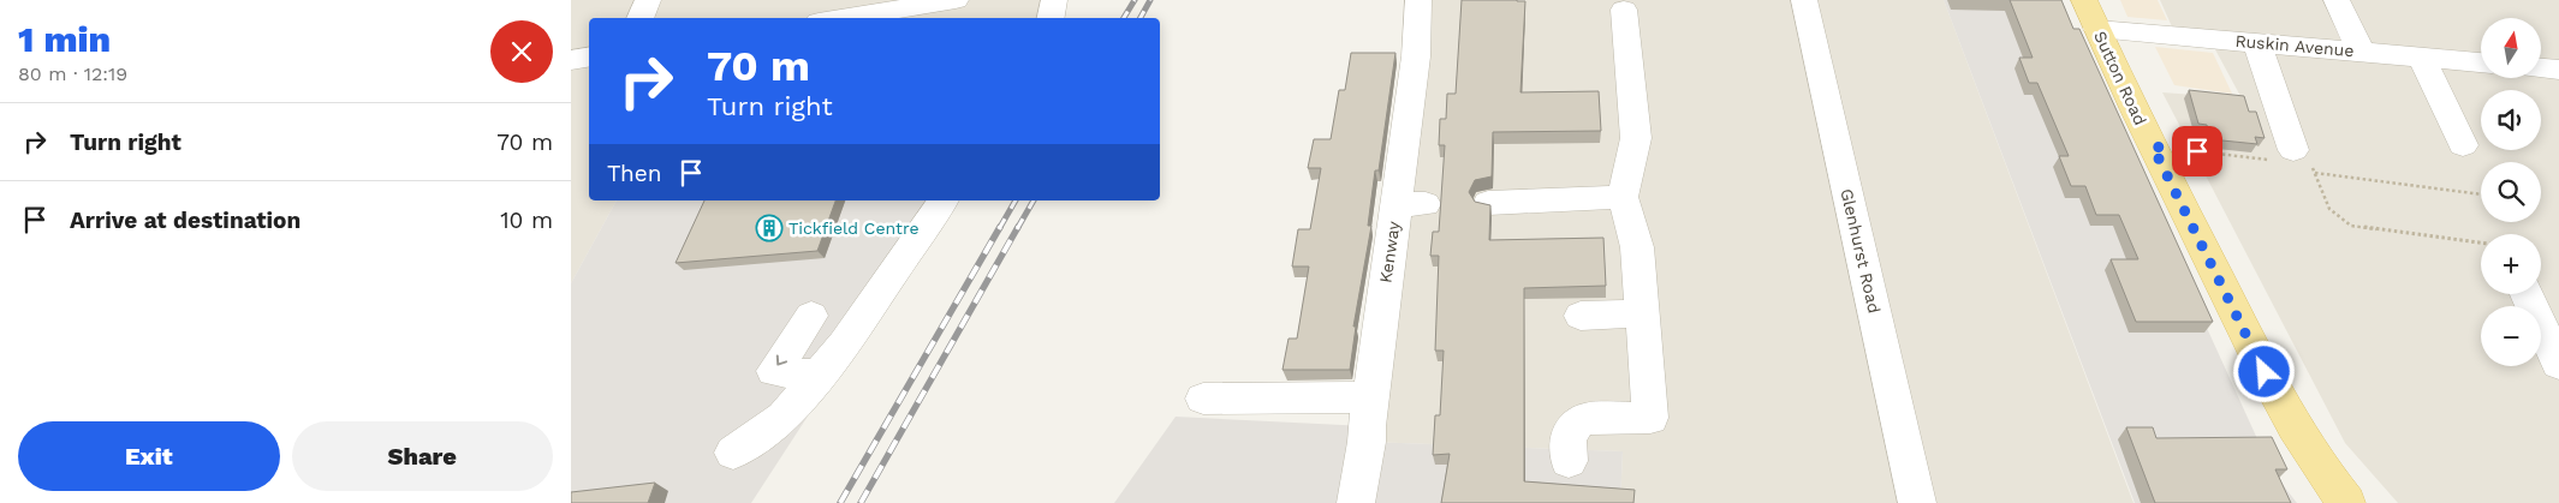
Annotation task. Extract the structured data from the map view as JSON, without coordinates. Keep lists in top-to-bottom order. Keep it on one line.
{"streets":{"main road":["Sutton Road"],"street":["Ruskin Avenue","Glenhurst Road","Kenway"]},"crossings":[["Ruskin Avenue","Sutton Road"]],"places":{"building":["Tickfield Centre"]},"north":"top","page":{"heading":["1 min","80 m · 12:19"],"map_buttons":["+","−"],"turn":["70 m","Turn right"],"list":[{"name":"Turn right","value":"70 m"},{"name":"Arrive at destination","value":"10 m"}],"then":"Then","buttons":["Exit","Share"]}}
